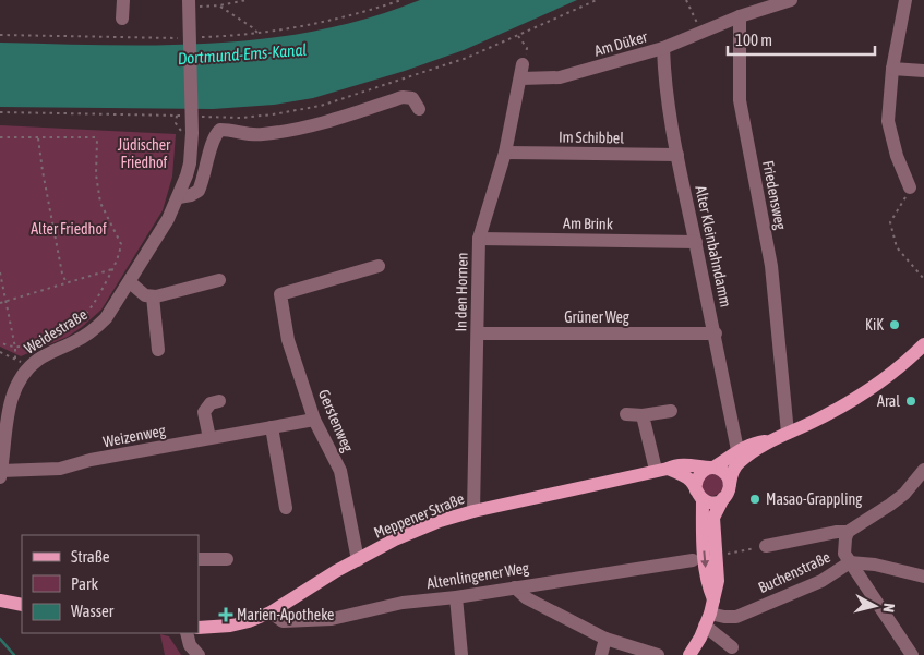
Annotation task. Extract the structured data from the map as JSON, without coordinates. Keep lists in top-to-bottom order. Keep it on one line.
{"streets":{"main road":["Meppener Straße"],"street":["Am Düker","Im Schibbel","Friedensweg","Am Brink","Alter Kleinbahndamm","In den Hornen","Grüner Weg","Weidestraße","Gerstenweg","Weizenweg","Buchenstraße","Altenlingener Weg"]},"crossings":[["Am Düker","Friedensweg"],["Am Düker","Alter Kleinbahndamm"],["Am Düker","In den Hornen"],["Im Schibbel","Alter Kleinbahndamm"],["Im Schibbel","In den Hornen"],["Am Brink","Alter Kleinbahndamm"],["Am Brink","In den Hornen"],["Alter Kleinbahndamm","Grüner Weg"],["In den Hornen","Grüner Weg"],["In den Hornen","Meppener Straße"],["Weidestraße","Weizenweg"],["Gerstenweg","Weizenweg"],["Gerstenweg","Meppener Straße"],["Meppener Straße","Altenlingener Weg"]],"water":["Dortmund-Ems-Kanal"],"parks":["Jüdischer Friedhof","Alter Friedhof"],"places":{"other":["KiK","Aral","Masao-Grappling"],"health":["Marien-Apotheke"]},"legend":["Straße","Park","Wasser"],"scale_bar":"100 m","north":"right"}
